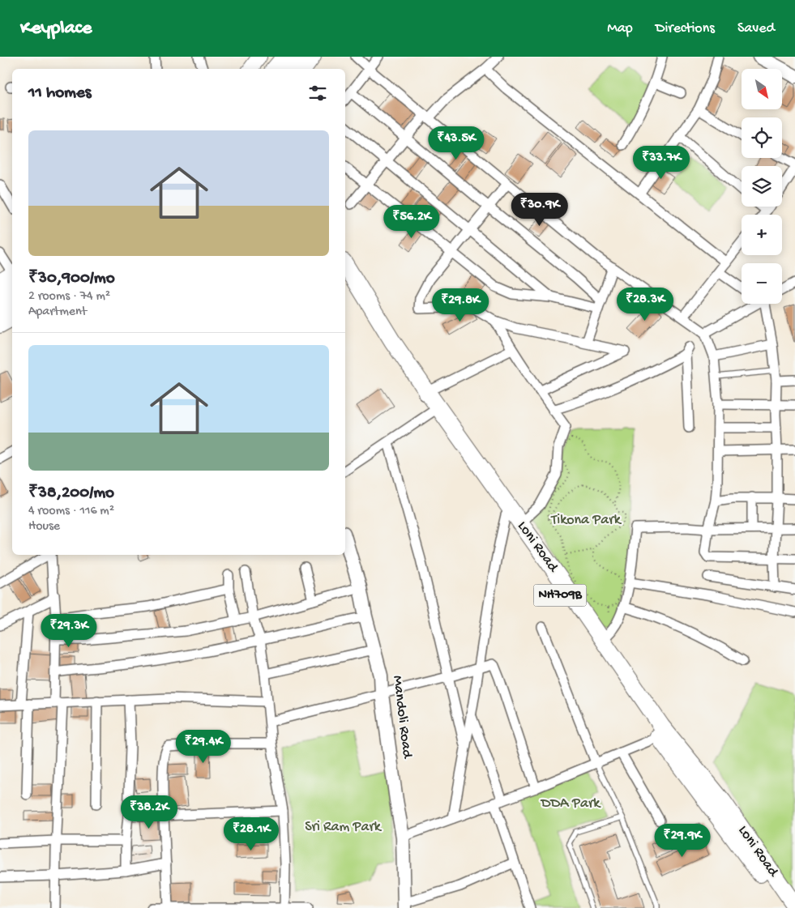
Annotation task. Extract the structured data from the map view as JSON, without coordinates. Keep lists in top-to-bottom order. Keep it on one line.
{"streets":{"highway":["Loni Road","NH709B"],"street":["Mandoli Road"]},"parks":["Tikona Park","DDA Park","Sri Ram Park"],"north":"bottom right","page":{"header":"Keyplace","nav":["Map","Directions","Saved"],"map_buttons":["+","−"],"heading":"11 homes","list":[{"name":"₹30,900/mo","note":"2 rooms · 74 m² · Apartment"},{"name":"₹38,200/mo","note":"4 rooms · 116 m² · House"}],"price":["₹43.5K","₹33.7K","₹30.9K","₹56.2K","₹28.3K","₹29.8K","₹29.3K","₹29.4K","₹38.2K","₹28.1K","₹29.9K"]}}
